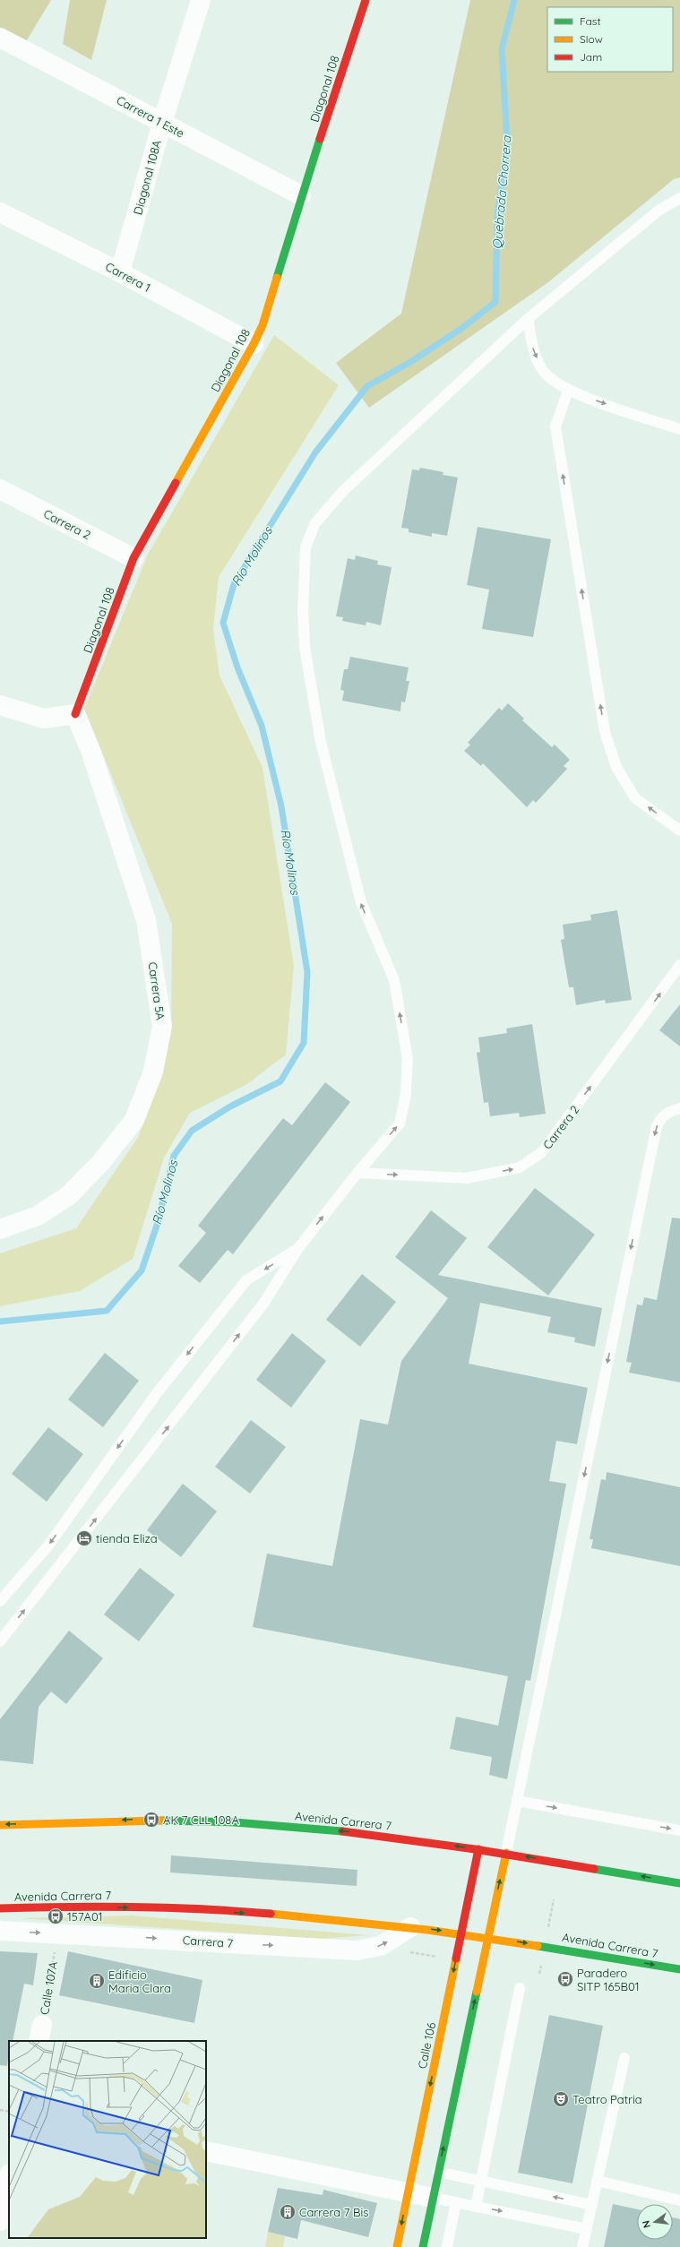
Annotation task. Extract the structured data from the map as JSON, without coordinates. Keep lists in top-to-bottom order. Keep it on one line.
{"streets":{"main road":["Diagonal 108","Avenida Carrera 7","Calle 106"],"street":["Carrera 1 Este","Diagonal 108A","Carrera 1","Carrera 2","Carrera 5A","Carrera 7"],"path":["Calle 107A"]},"crossings":[["Diagonal 108","Carrera 1 Este"],["Diagonal 108","Carrera 1"],["Diagonal 108","Carrera 2"],["Diagonal 108","Carrera 5A"],["Carrera 1 Este","Diagonal 108A"],["Diagonal 108A","Carrera 1"],["Avenida Carrera 7","Carrera 7"],["Avenida Carrera 7","Calle 106"],["Carrera 7","Calle 107A"]],"one_way":["Carrera 2","Carrera 7"],"water":["Quebrada Chorrera","Río Molinos"],"places":{"hotel":["tienda Eliza"],"bus stop":["AK 7 CLL 108A","157A01","Paradero SITP 165B01"],"building":["Edificio Maria Clara","Carrera 7 Bis"],"theatre":["Teatro Patria"]},"legend":["Fast","Slow","Jam"],"north":"left"}
